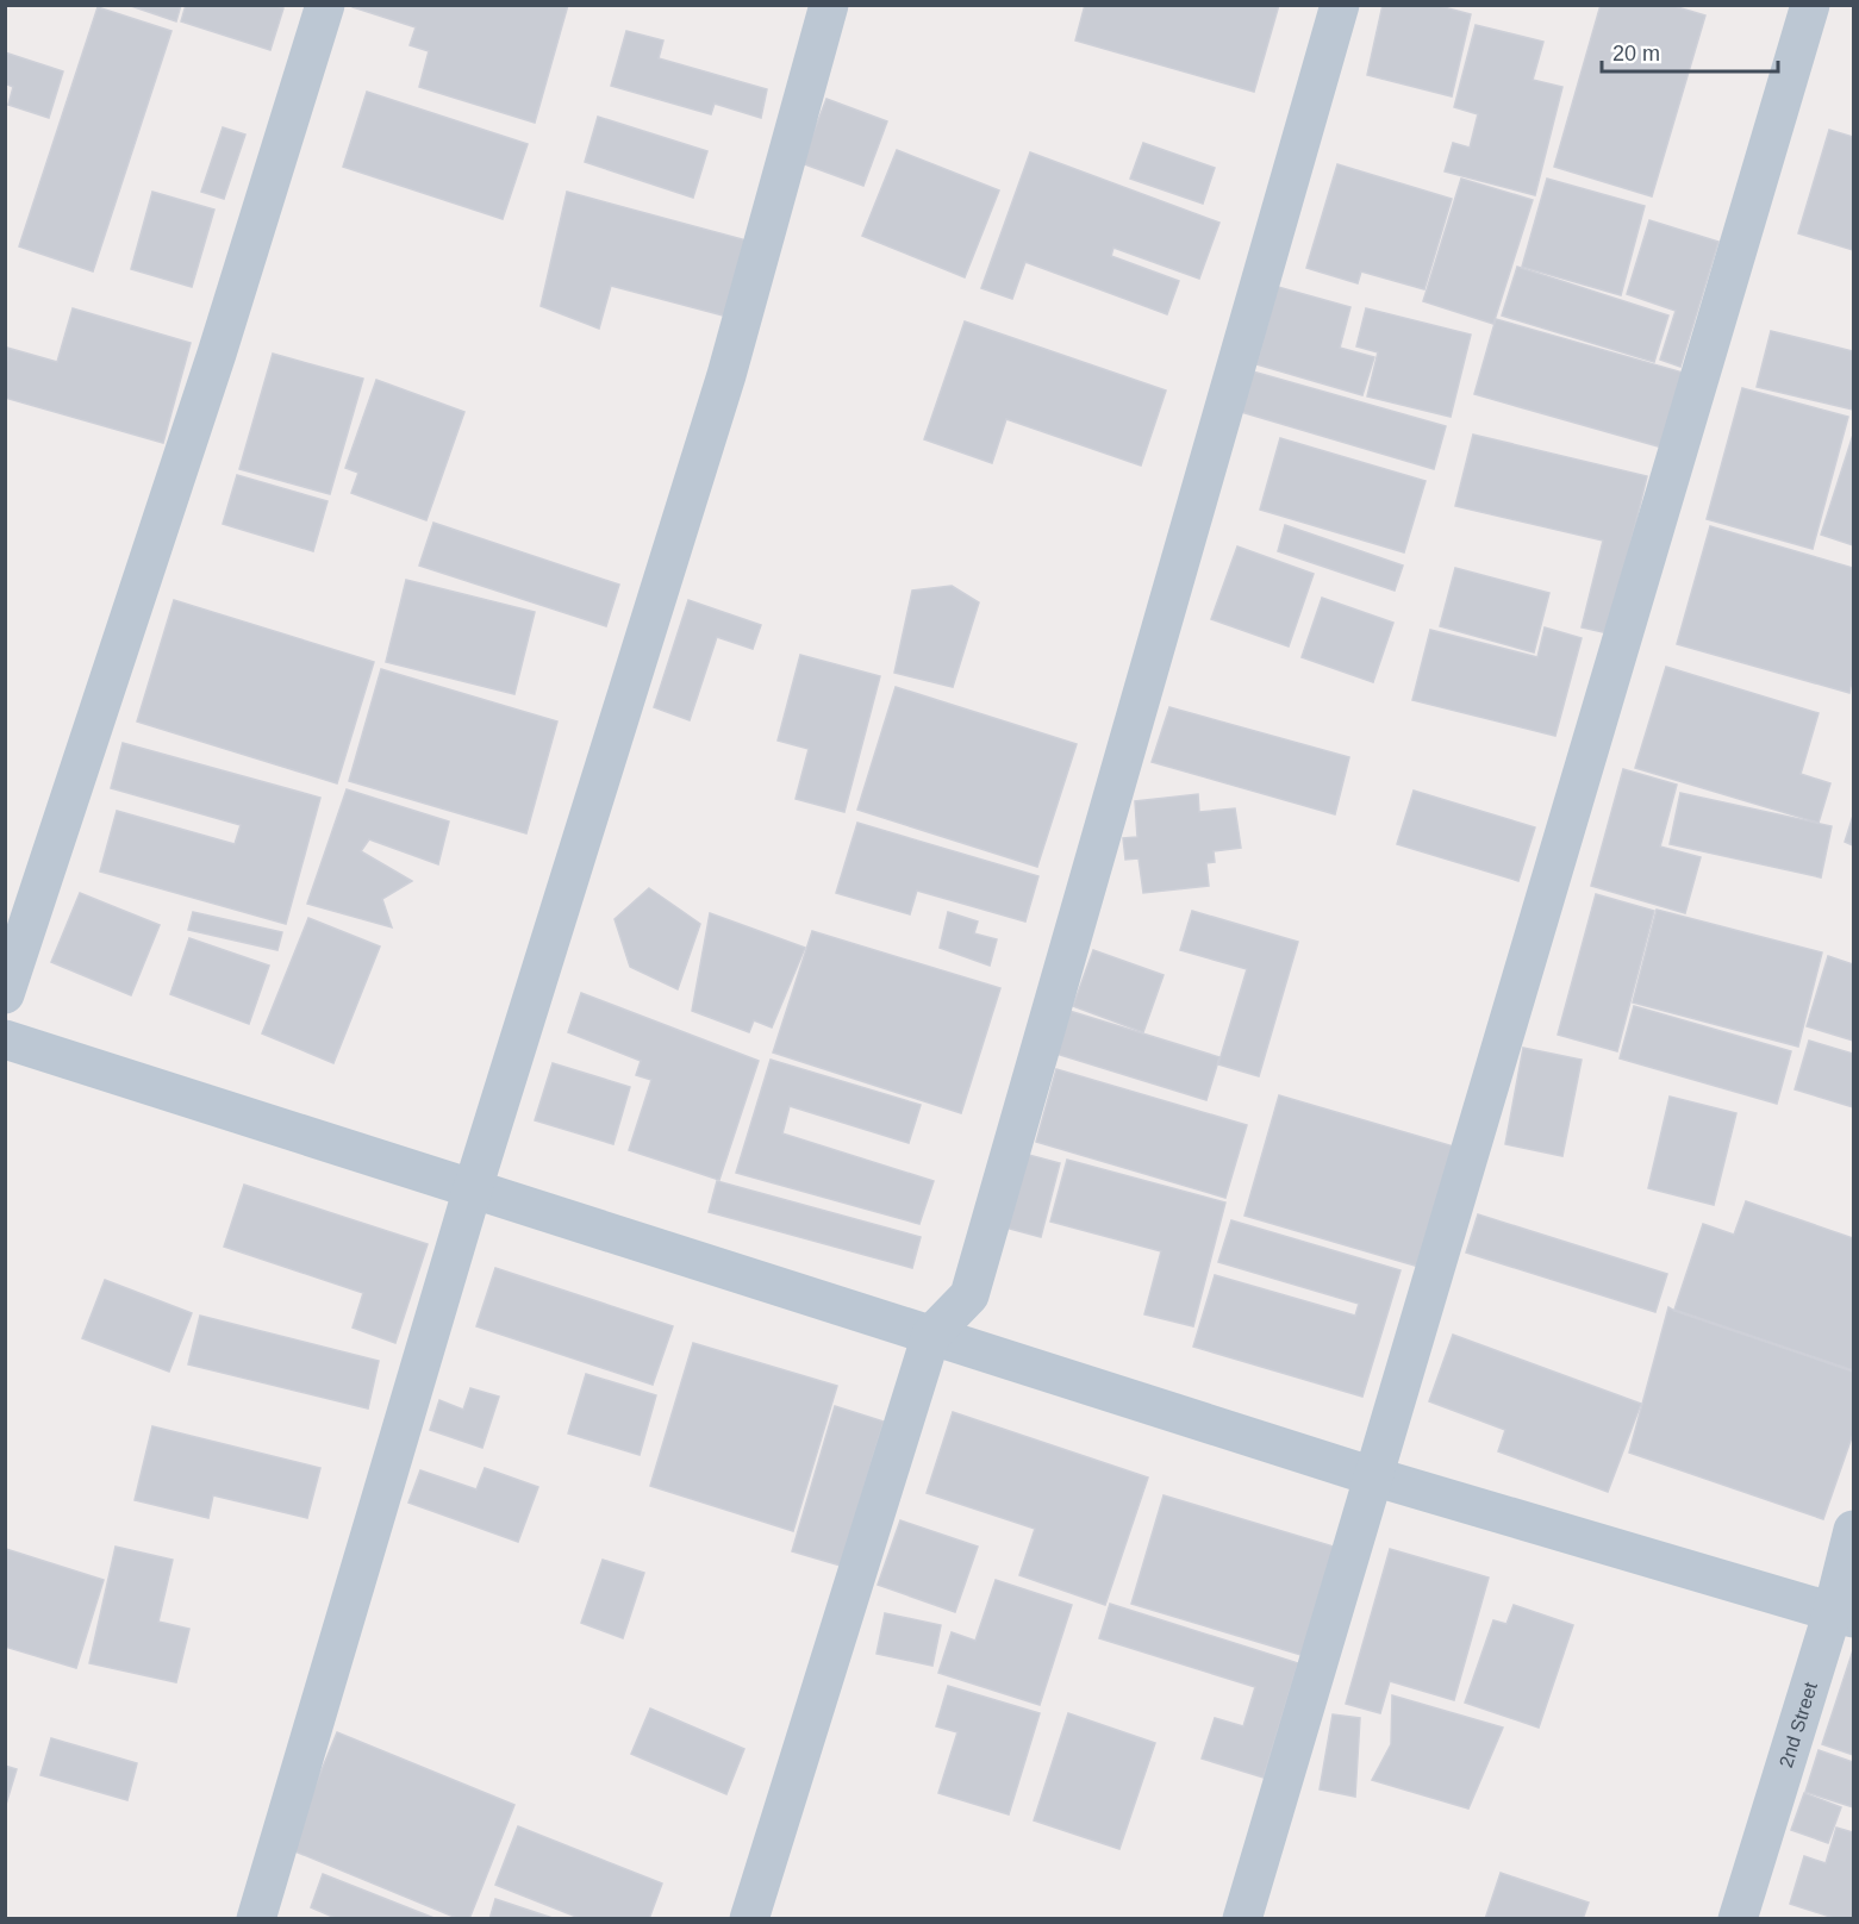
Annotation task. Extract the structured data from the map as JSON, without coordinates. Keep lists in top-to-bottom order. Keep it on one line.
{"streets":{"street":["2nd Street"]},"scale_bar":"20 m"}
